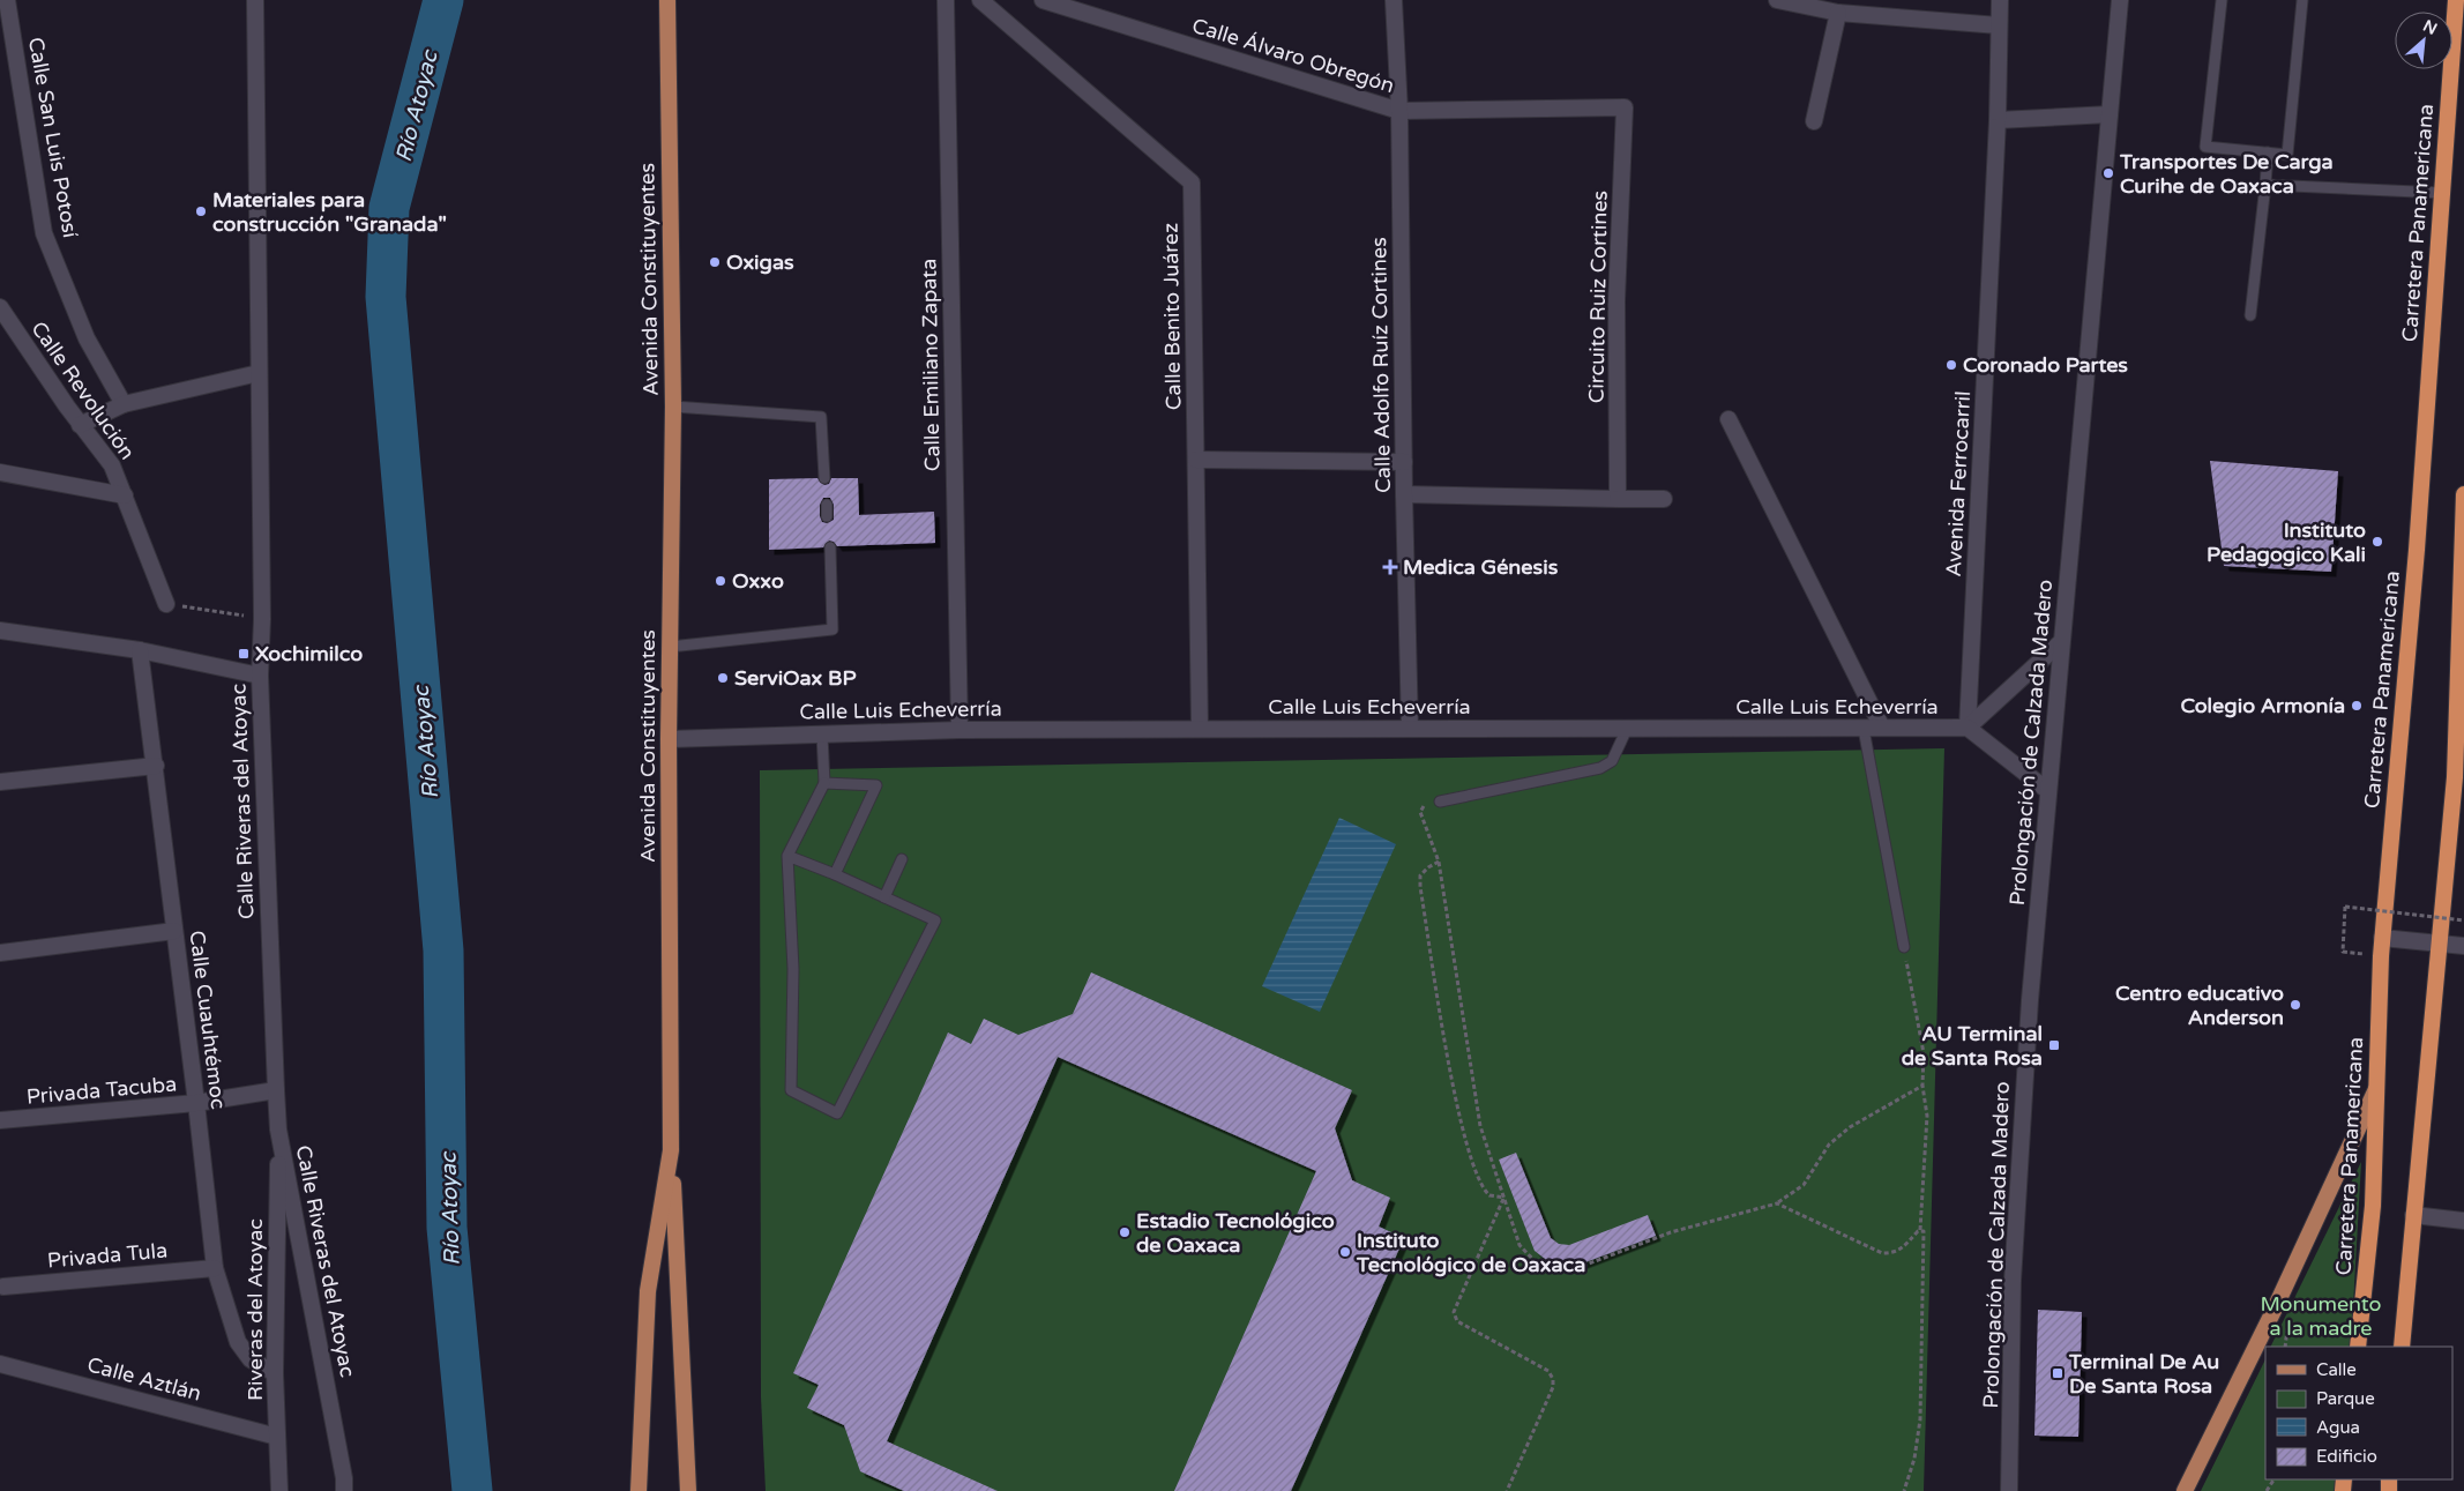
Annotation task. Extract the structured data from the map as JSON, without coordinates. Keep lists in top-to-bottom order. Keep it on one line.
{"streets":{"highway":["Carretera Panamericana"],"main road":["Avenida Constituyentes"],"street":["Calle Álvaro Obregón","Calle San Luis Potosí","Circuito Ruiz Cortines","Calle Benito Juárez","Calle Emiliano Zapata","Calle Adolfo Ruíz Cortines","Calle Revolución","Avenida Ferrocarril","Calle Luis Echeverría","Prolongación de Calzada Madero","Calle Riveras del Atoyac","Calle Cuauhtémoc","Privada Tacuba","Privada Tula","Riveras del Atoyac","Calle Aztlán"]},"crossings":[["Calle Álvaro Obregón","Circuito Ruiz Cortines"],["Calle Álvaro Obregón","Calle Adolfo Ruíz Cortines"],["Avenida Constituyentes","Calle Luis Echeverría"],["Circuito Ruiz Cortines","Calle Adolfo Ruíz Cortines"],["Calle Benito Juárez","Calle Luis Echeverría"],["Calle Emiliano Zapata","Calle Luis Echeverría"],["Calle Adolfo Ruíz Cortines","Calle Luis Echeverría"],["Avenida Ferrocarril","Calle Luis Echeverría"],["Calle Riveras del Atoyac","Privada Tacuba"],["Calle Riveras del Atoyac","Riveras del Atoyac"],["Calle Cuauhtémoc","Privada Tacuba"],["Calle Cuauhtémoc","Privada Tula"],["Calle Cuauhtémoc","Riveras del Atoyac"],["Riveras del Atoyac","Calle Aztlán"]],"water":["Río Atoyac"],"parks":["Monumento a la madre"],"places":{"other":["Transportes De Carga Curihe de Oaxaca","Materiales para construcción \"Granada\"","Oxigas","Coronado Partes","Instituto Pedagogico Kali","Oxxo","ServiOax BP","Colegio Armonía","Centro educativo Anderson","Estadio Tecnológico de Oaxaca","Instituto Tecnológico de Oaxaca"],"health":["Medica Génesis"],"transit":["Xochimilco","AU Terminal de Santa Rosa","Terminal De Au De Santa Rosa"]},"legend":["Calle","Parque","Agua","Edificio"],"north":"top right"}
